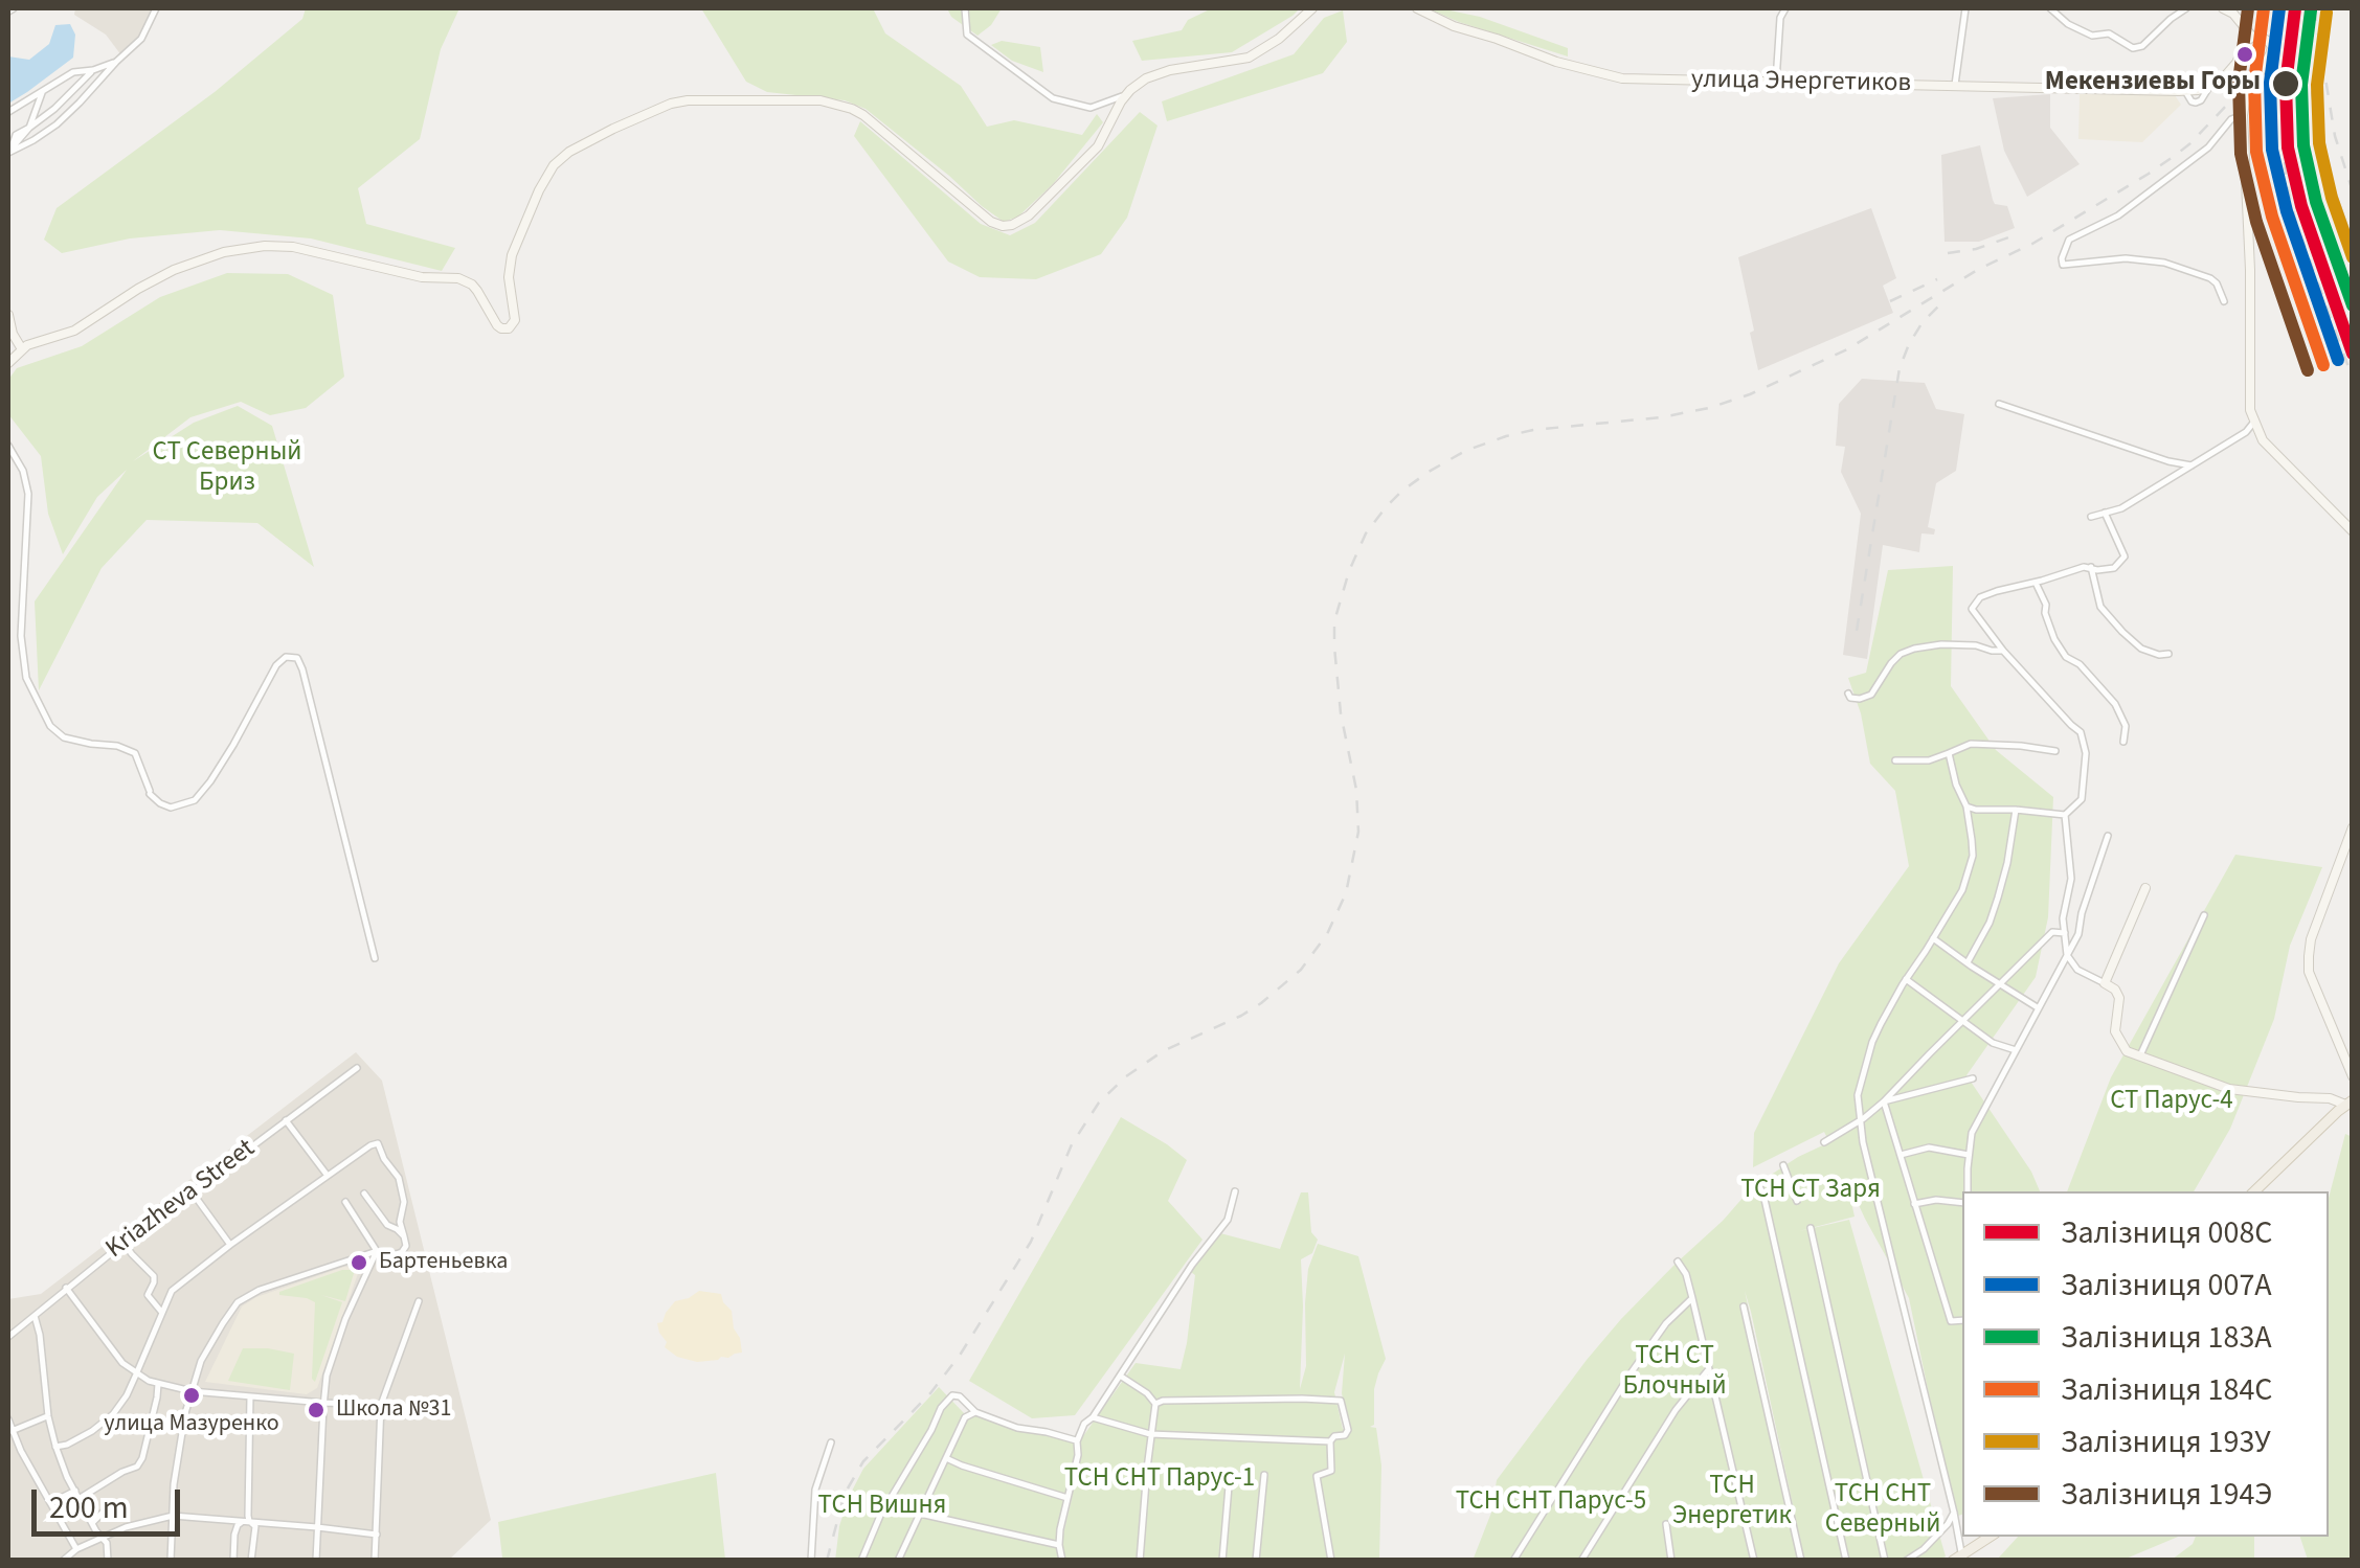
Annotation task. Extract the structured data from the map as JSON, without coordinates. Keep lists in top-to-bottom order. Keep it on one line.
{"streets":{"main road":["улица Энергетиков"],"street":["Kriazheva Street"]},"parks":["СТ Северный Бриз","СТ Парус-4","ТСН СТ Заря","ТСН СТ Блочный","ТСН СНТ Парус-1","ТСН Энергетик","ТСН СНТ Северный","ТСН СНТ Парус-5","ТСН Вишня"],"places":["Мекензиевы Горы","Бартеньевка","улица Мазуренко","Школа №31"],"lines":["rail line 008С","rail line 007А","rail line 184С","rail line 194Э","rail line 183А","rail line 193У"],"legend":["Залізниця 008С","Залізниця 007А","Залізниця 183А","Залізниця 184С","Залізниця 193У","Залізниця 194Э"],"scale_bar":"200 m"}
